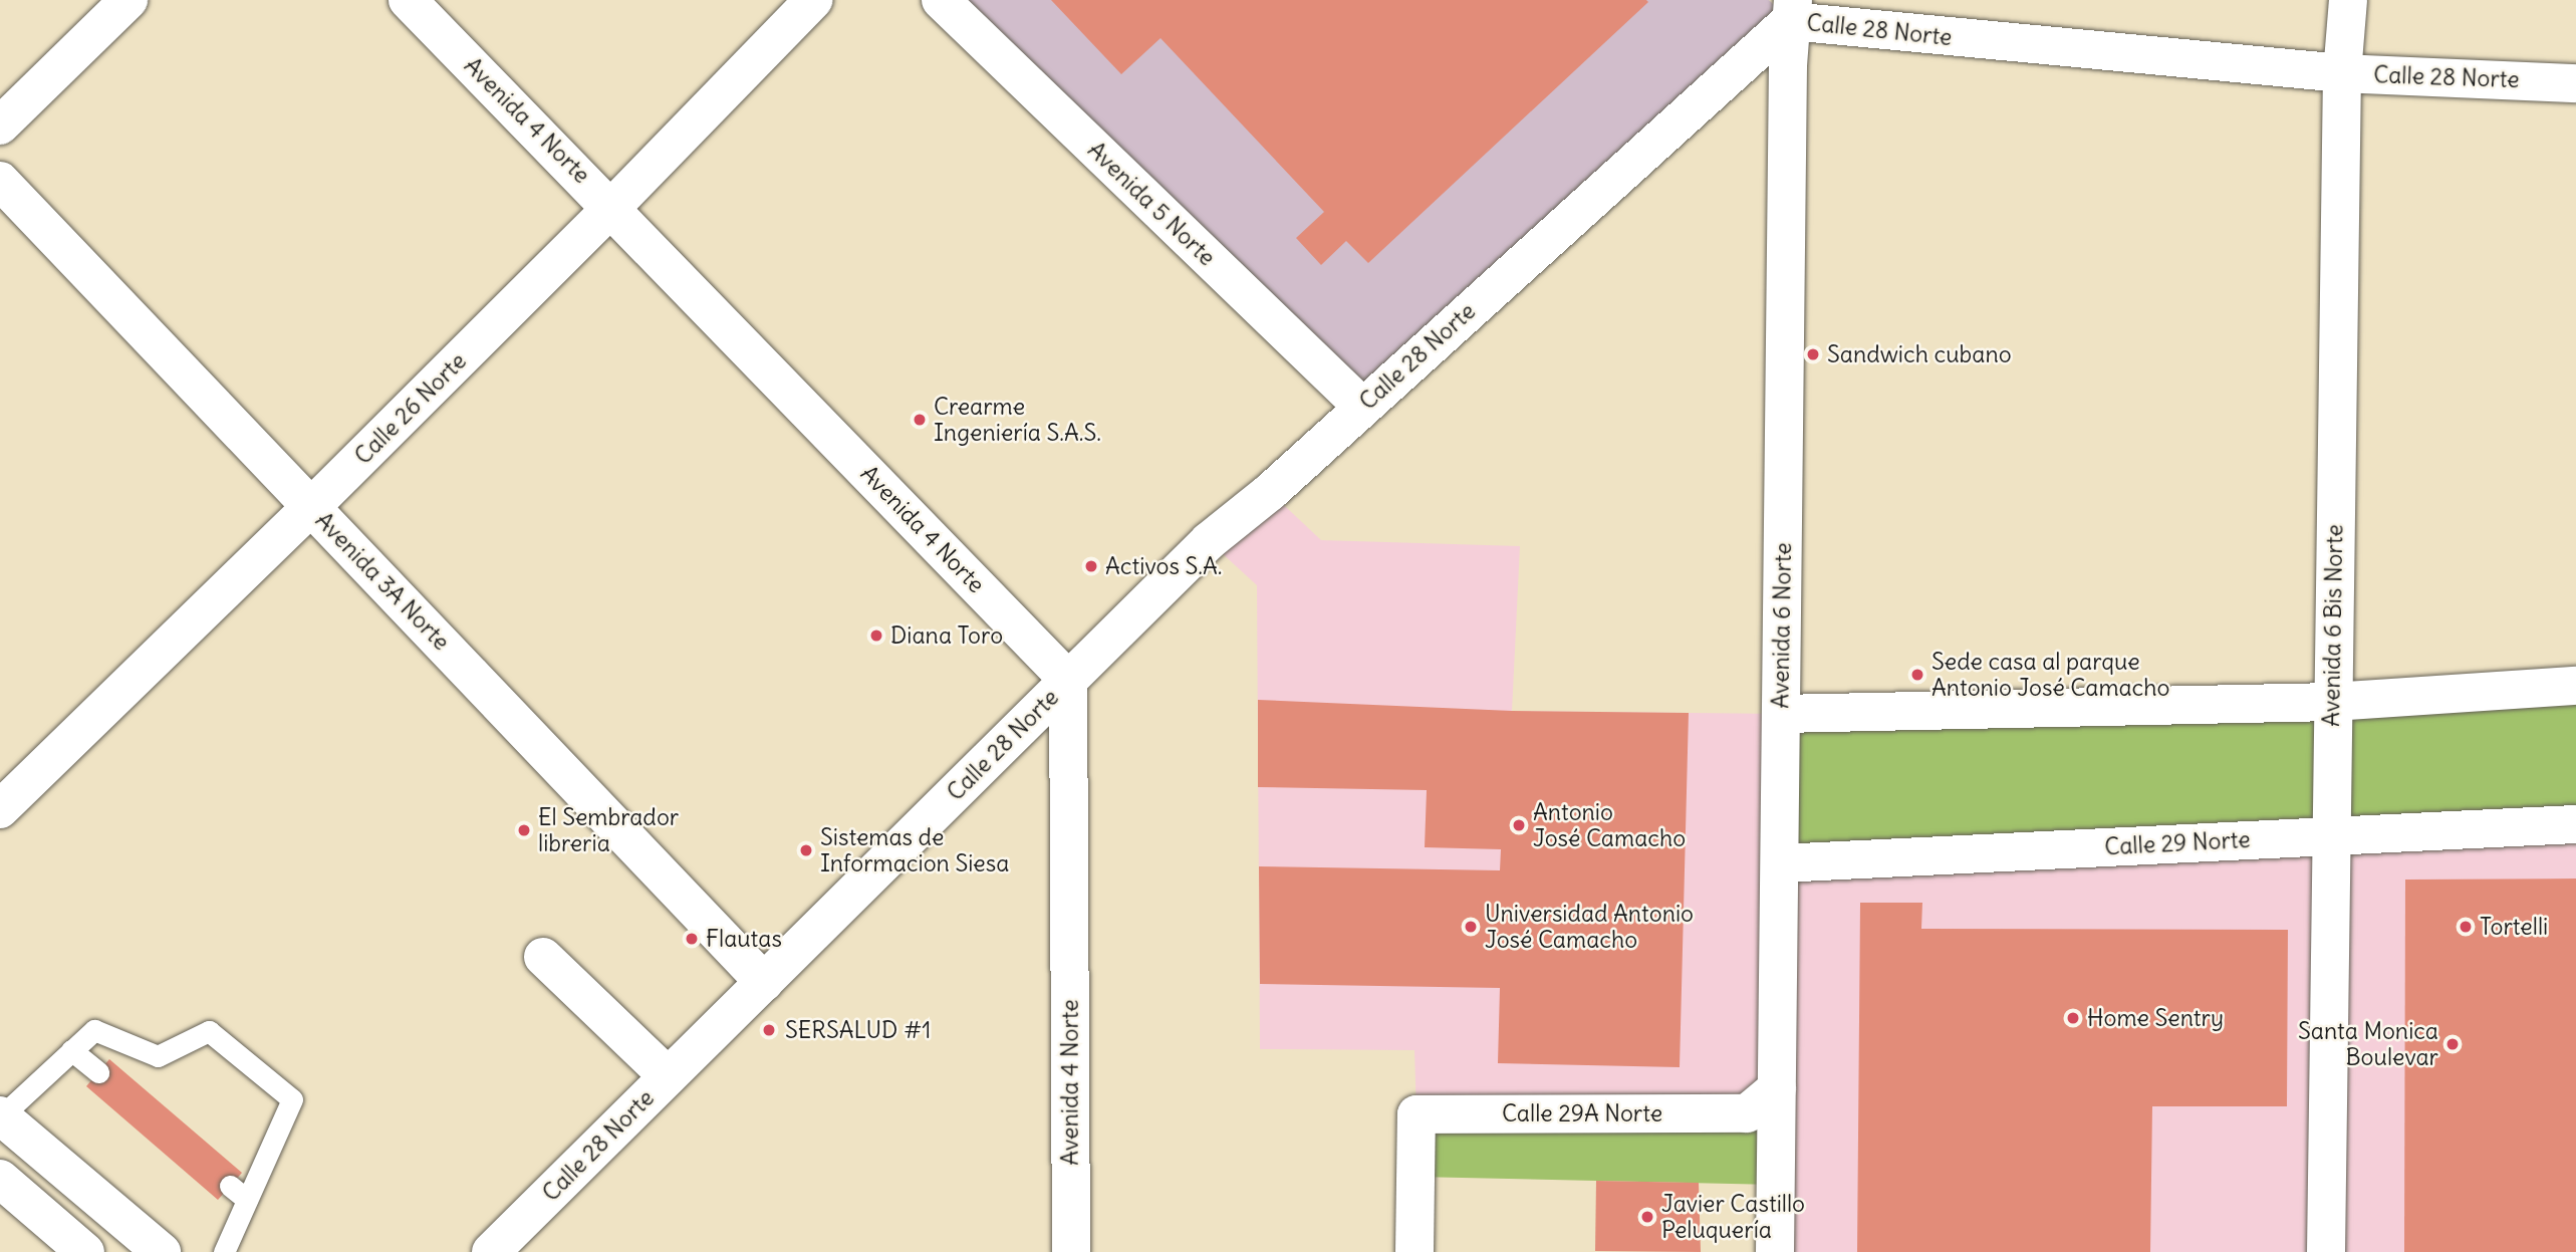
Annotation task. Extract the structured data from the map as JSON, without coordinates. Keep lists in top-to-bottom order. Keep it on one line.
{"streets":{"street":["Calle 28 Norte","Avenida 4 Norte","Avenida 5 Norte","Calle 26 Norte","Avenida 3A Norte","Avenida 6 Norte","Avenida 6 Bis Norte","Calle 29 Norte","Calle 29A Norte"]},"crossings":[["Calle 28 Norte","Avenida 4 Norte"],["Calle 28 Norte","Avenida 5 Norte"],["Calle 28 Norte","Avenida 3A Norte"],["Calle 28 Norte","Avenida 6 Norte"],["Calle 28 Norte","Avenida 6 Bis Norte"],["Avenida 4 Norte","Calle 26 Norte"],["Calle 26 Norte","Avenida 3A Norte"],["Avenida 6 Norte","Calle 29 Norte"],["Avenida 6 Bis Norte","Calle 29 Norte"]],"places":["Sandwich cubano","Crearme Ingeniería S.A.S.","Activos S.A.","Diana Toro","Sede casa al parque Antonio José Camacho","Antonio José Camacho","El Sembrador libreria","Sistemas de Informacion Siesa","Universidad Antonio José Camacho","Tortelli","Flautas","Home Sentry","SERSALUD #1","Santa Monica Boulevar","Javier Castillo Peluquería"]}
